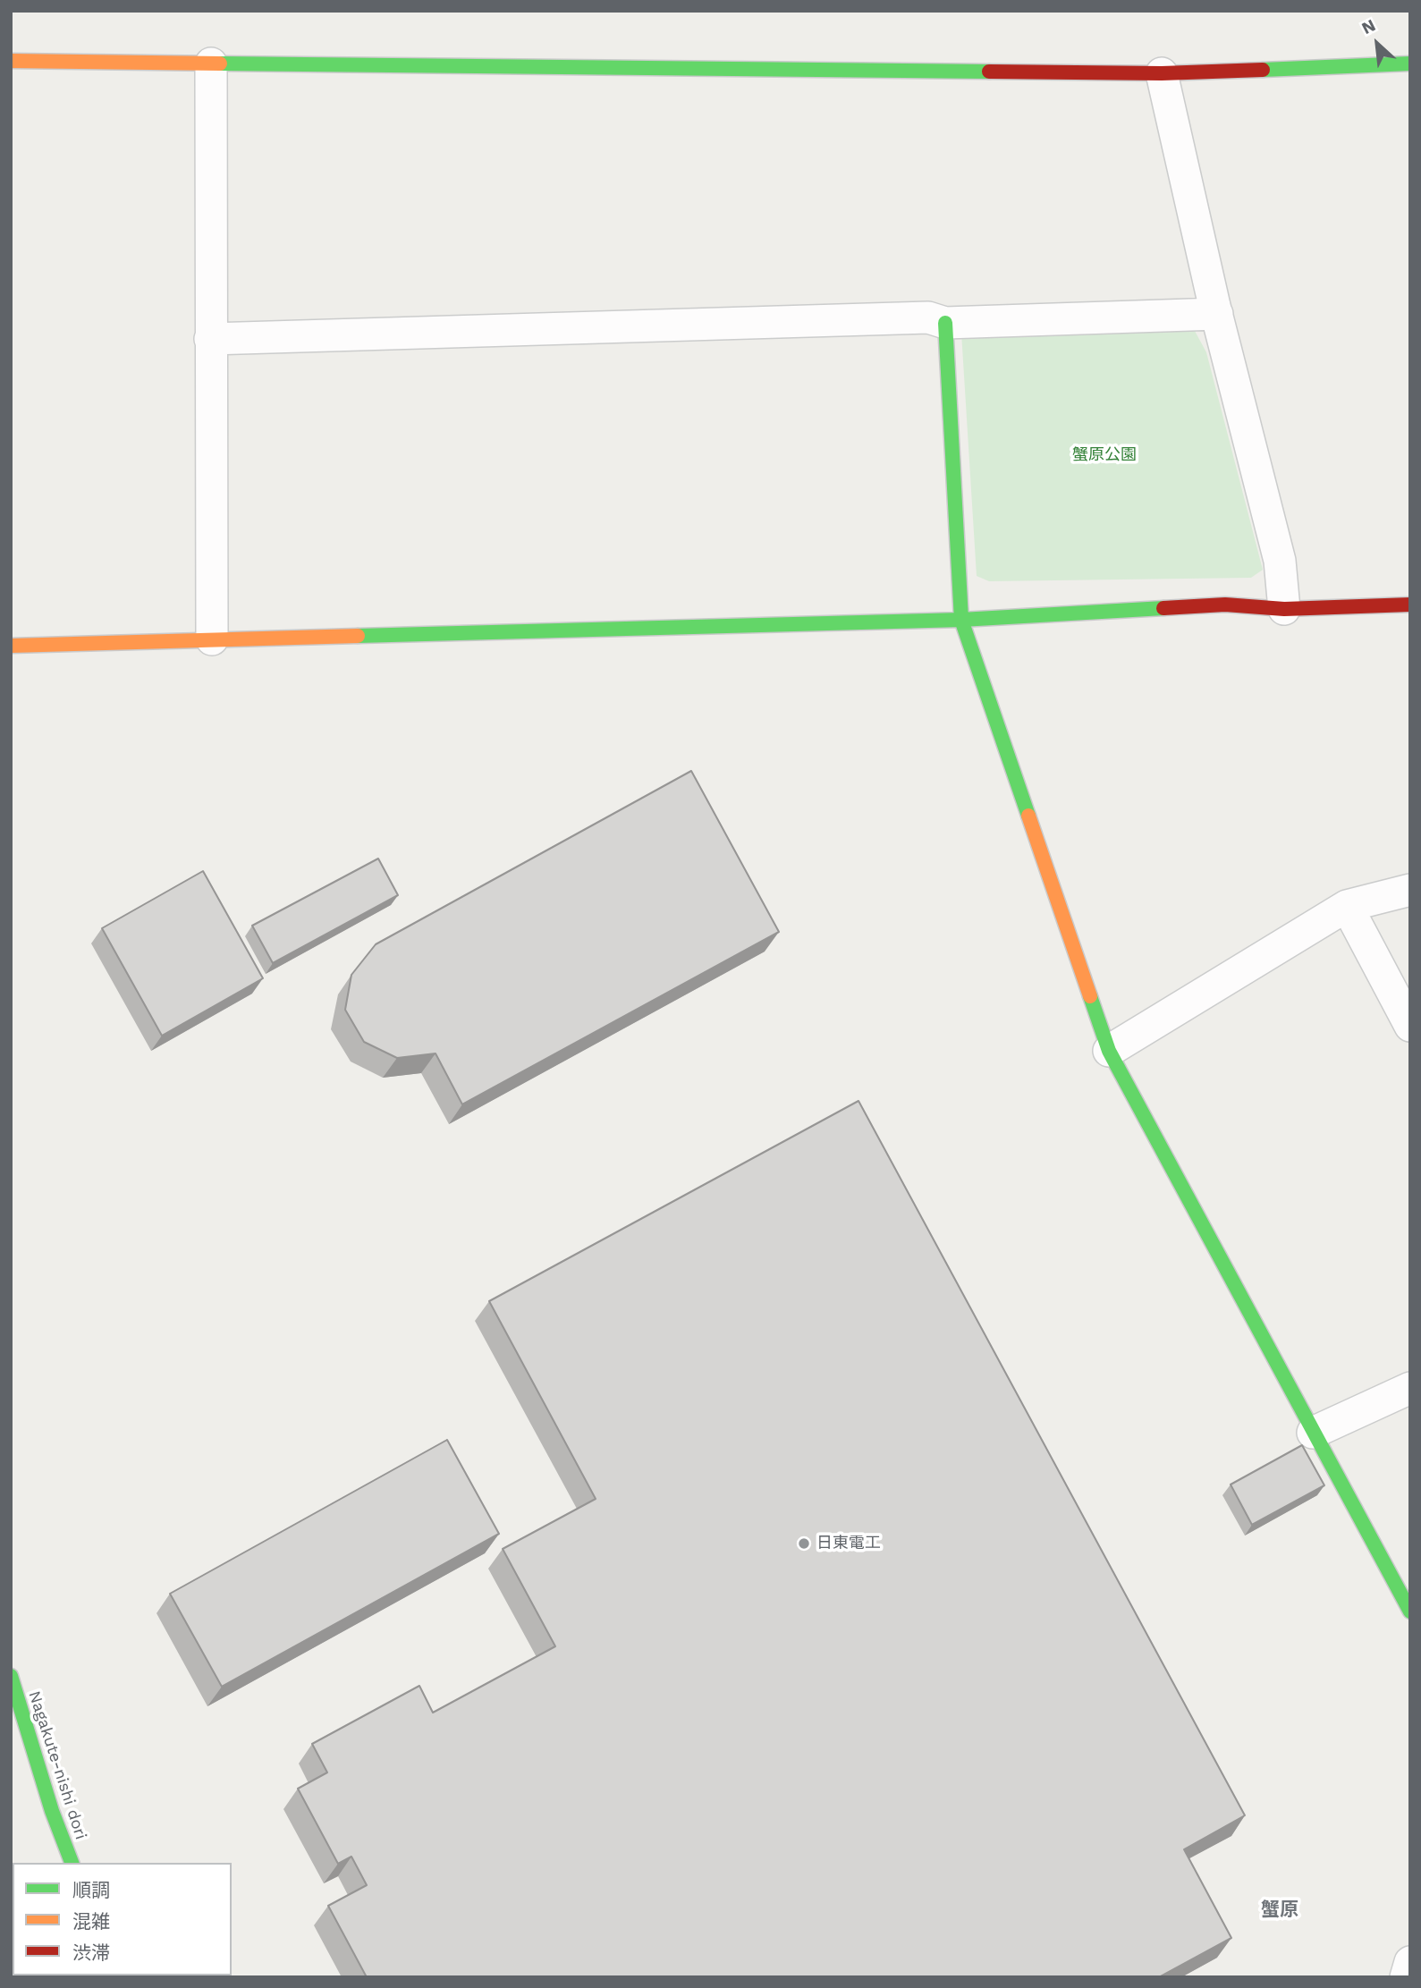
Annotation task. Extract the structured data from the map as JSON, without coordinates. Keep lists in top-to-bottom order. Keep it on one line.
{"streets":{"street":["Nagakute-nishi dori"]},"districts":["蟹原"],"parks":["蟹原公園"],"places":["日東電工"],"legend":["順調","混雑","渋滞"],"north":"top left"}
